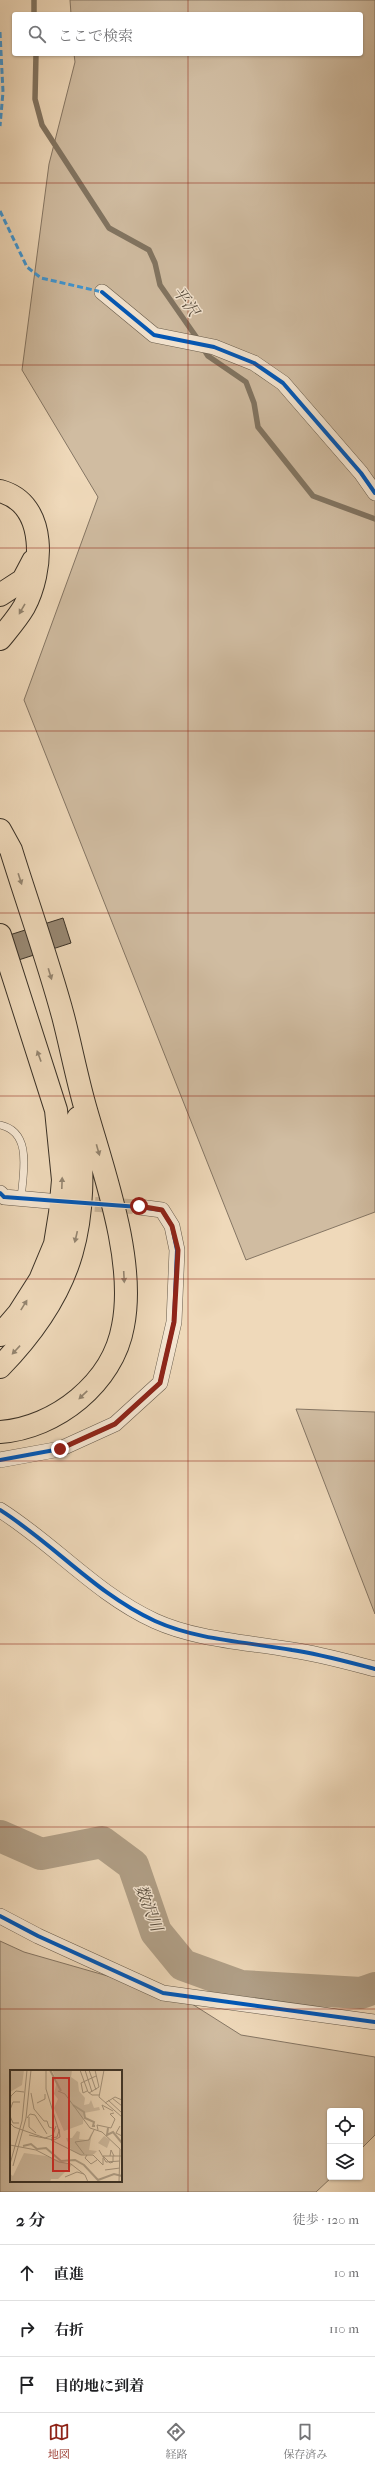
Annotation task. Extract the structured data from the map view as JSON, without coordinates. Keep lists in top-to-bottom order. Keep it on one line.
{"water":["平沢","数沢川"],"page":{"search":"ここで検索","heading":["2 分","徒歩 · 120 m"],"list":[["直進","10 m"],["右折","110 m"],"目的地に到着"],"nav":["地図","経路","保存済み"]}}
